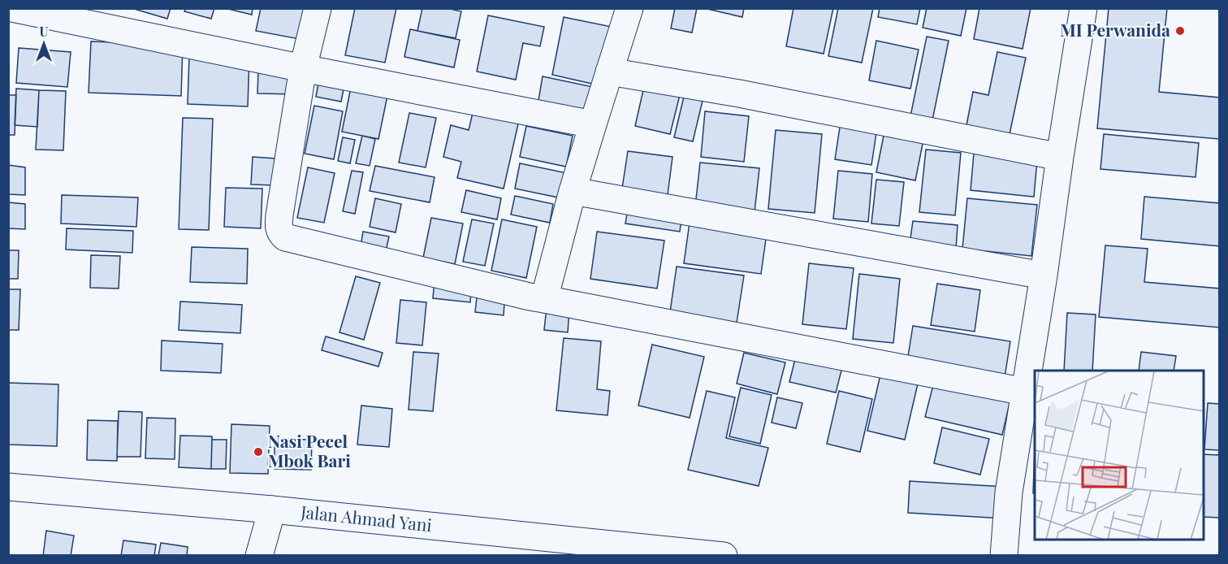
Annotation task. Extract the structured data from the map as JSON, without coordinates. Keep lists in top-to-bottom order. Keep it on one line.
{"streets":{"street":["Jalan Ahmad Yani"]},"places":["MI Perwanida","Nasi Pecel Mbok Bari"],"north":"top"}
